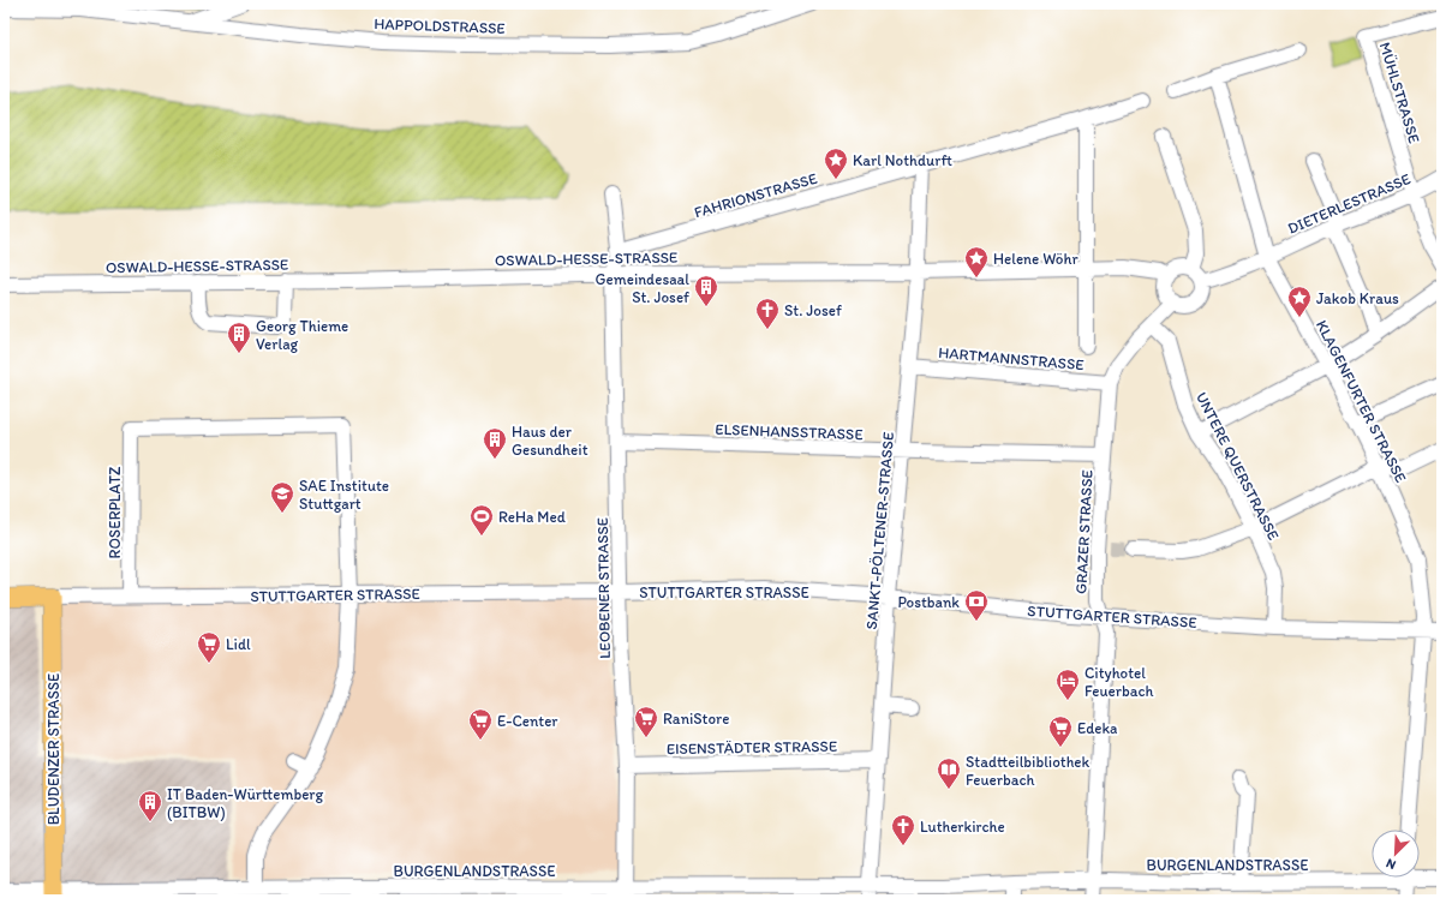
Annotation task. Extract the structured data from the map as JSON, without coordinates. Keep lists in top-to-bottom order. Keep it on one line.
{"streets":{"main road":["STUTTGARTER STRASSE","BLUDENZER STRASSE"],"street":["HAPPOLDSTRASSE","MÜHLSTRASSE","FAHRIONSTRASSE","DIETERLESTRASSE","OSWALD-HESSE-STRASSE","HARTMANNSTRASSE","KLAGENFURTER STRASSE","ELSENHANSSTRASSE","UNTERE QUERSTRASSE","ROSERPLATZ","SANKT-PÖLTENER-STRASSE","GRAZER STRASSE","LEOBENER STRASSE","EISENSTÄDTER STRASSE","BURGENLANDSTRASSE"]},"crossings":[["MÜHLSTRASSE","DIETERLESTRASSE"],["FAHRIONSTRASSE","SANKT-PÖLTENER-STRASSE"],["DIETERLESTRASSE","KLAGENFURTER STRASSE"],["OSWALD-HESSE-STRASSE","SANKT-PÖLTENER-STRASSE"],["OSWALD-HESSE-STRASSE","GRAZER STRASSE"],["OSWALD-HESSE-STRASSE","LEOBENER STRASSE"],["HARTMANNSTRASSE","SANKT-PÖLTENER-STRASSE"],["HARTMANNSTRASSE","GRAZER STRASSE"],["KLAGENFURTER STRASSE","STUTTGARTER STRASSE"],["ELSENHANSSTRASSE","SANKT-PÖLTENER-STRASSE"],["ELSENHANSSTRASSE","GRAZER STRASSE"],["ELSENHANSSTRASSE","LEOBENER STRASSE"],["UNTERE QUERSTRASSE","GRAZER STRASSE"],["UNTERE QUERSTRASSE","STUTTGARTER STRASSE"],["ROSERPLATZ","STUTTGARTER STRASSE"],["SANKT-PÖLTENER-STRASSE","STUTTGARTER STRASSE"],["SANKT-PÖLTENER-STRASSE","EISENSTÄDTER STRASSE"],["SANKT-PÖLTENER-STRASSE","BURGENLANDSTRASSE"],["GRAZER STRASSE","STUTTGARTER STRASSE"],["GRAZER STRASSE","BURGENLANDSTRASSE"],["LEOBENER STRASSE","STUTTGARTER STRASSE"],["LEOBENER STRASSE","EISENSTÄDTER STRASSE"],["LEOBENER STRASSE","BURGENLANDSTRASSE"],["STUTTGARTER STRASSE","BLUDENZER STRASSE"],["BLUDENZER STRASSE","BURGENLANDSTRASSE"]],"places":{"place":["Karl Nothdurft","Helene Wöhr","Jakob Kraus"],"building":["Gemeindesaal St. Josef","Georg Thieme Verlag","Haus der Gesundheit","IT Baden-Württemberg (BITBW)"],"church":["St. Josef","Lutherkirche"],"school or university":["SAE Institute Stuttgart"],"sports":["ReHa Med"],"bank":["Postbank"],"supermarket":["Lidl","RaniStore","E-Center","Edeka"],"hotel":["Cityhotel Feuerbach"],"library":["Stadtteilbibliothek Feuerbach"]},"north":"bottom left"}
